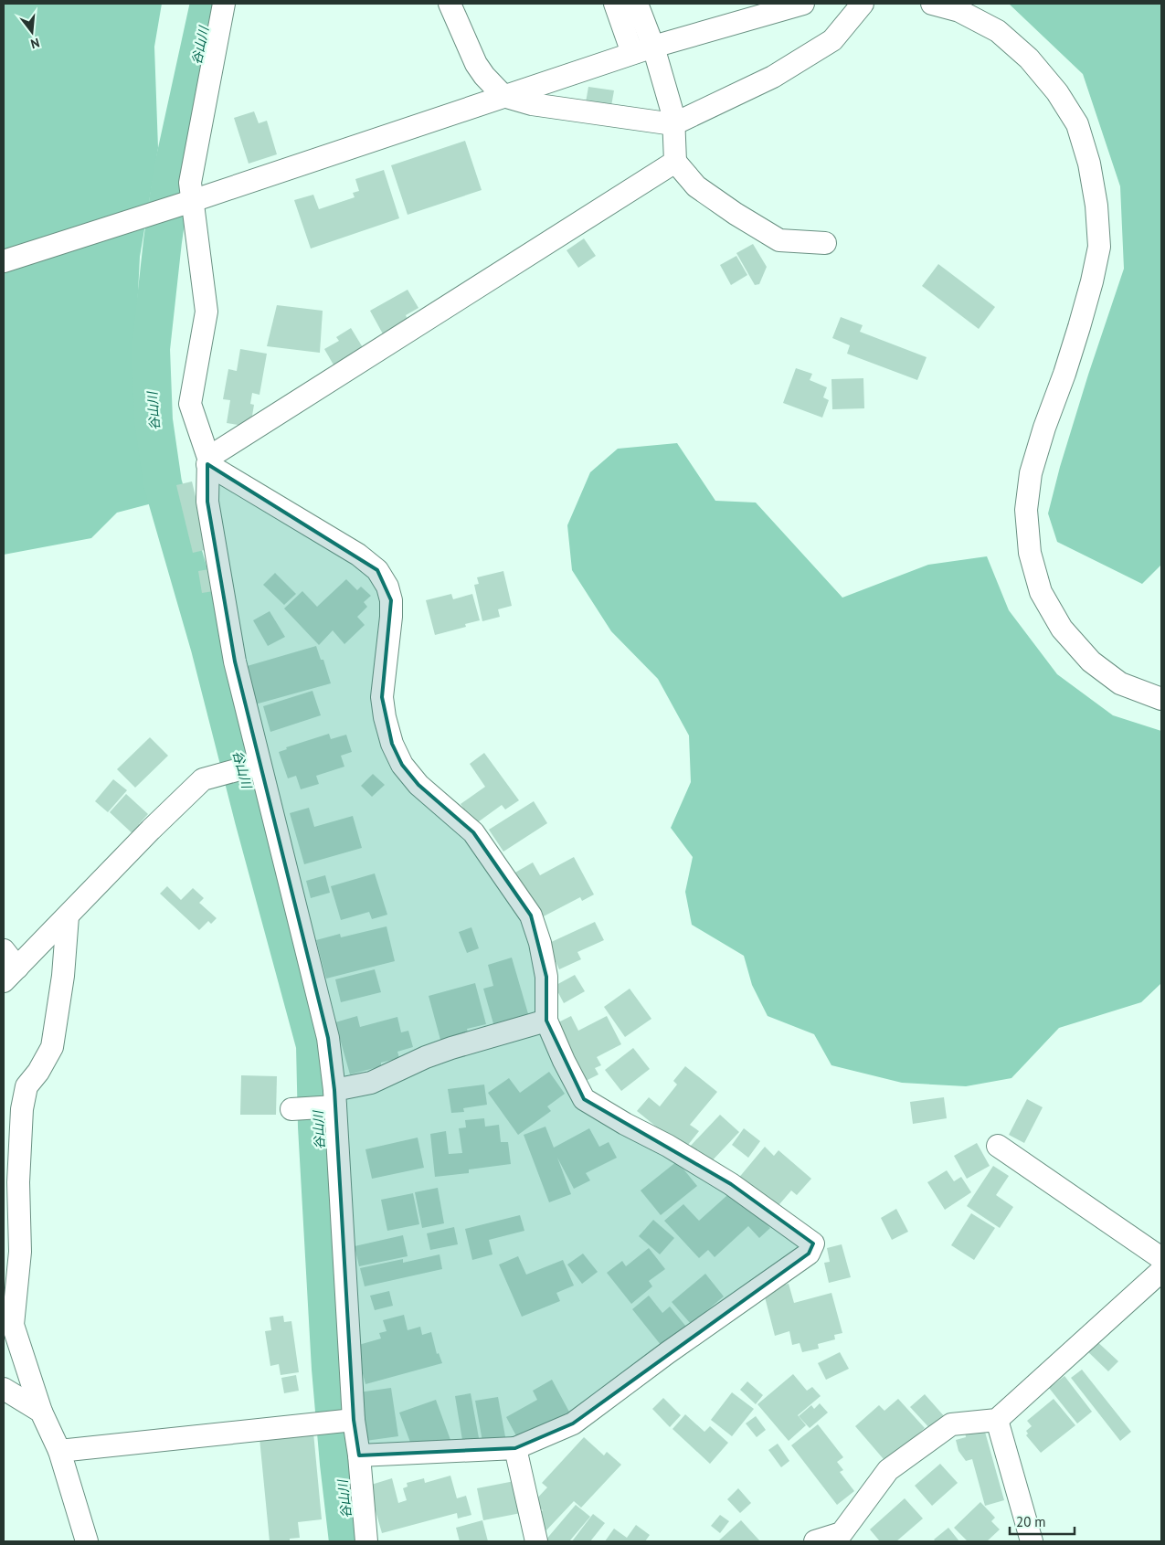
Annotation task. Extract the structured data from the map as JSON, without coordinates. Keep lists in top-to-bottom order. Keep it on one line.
{"water":["谷山川"],"scale_bar":"20 m","north":"bottom"}
